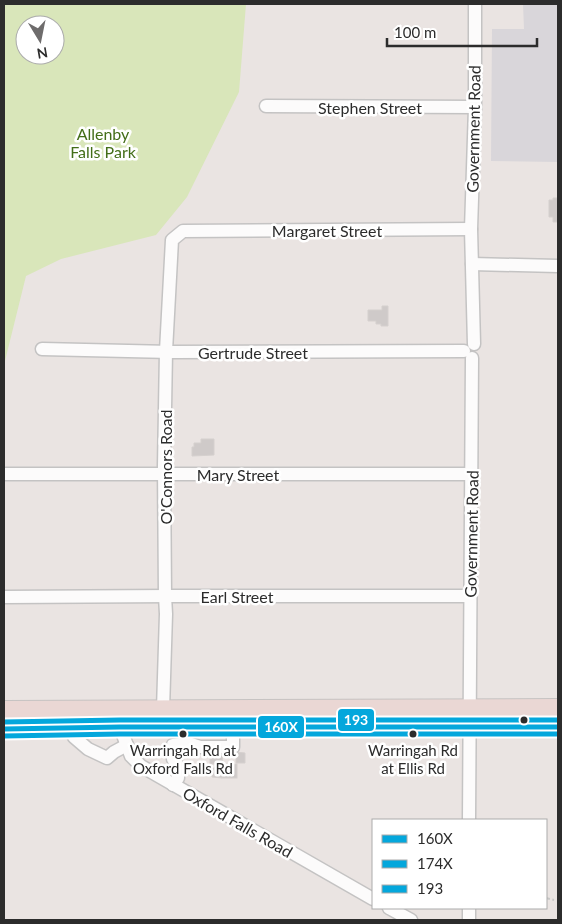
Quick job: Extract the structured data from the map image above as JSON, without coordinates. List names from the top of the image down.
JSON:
{
  "streets": {
    "street": [
      "Stephen Street",
      "Government Road",
      "Margaret Street",
      "Gertrude Street",
      "O'Connors Road",
      "Mary Street",
      "Earl Street",
      "Oxford Falls Road"
    ]
  },
  "crossings": [
    ["Stephen Street", "Government Road"],
    ["Government Road", "Margaret Street"],
    ["Government Road", "Gertrude Street"],
    ["Government Road", "Mary Street"],
    ["Government Road", "Earl Street"],
    ["Margaret Street", "O'Connors Road"],
    ["Gertrude Street", "O'Connors Road"],
    ["O'Connors Road", "Mary Street"],
    ["O'Connors Road", "Earl Street"]
  ],
  "parks": ["Allenby Falls Park"],
  "places": ["Warringah Rd at Oxford Falls Rd", "Warringah Rd at Ellis Rd"],
  "lines": ["transit line 193", "transit line 160X", "transit line 174X"],
  "legend": ["160X", "174X", "193"],
  "scale_bar": "100 m",
  "north": "bottom"
}
